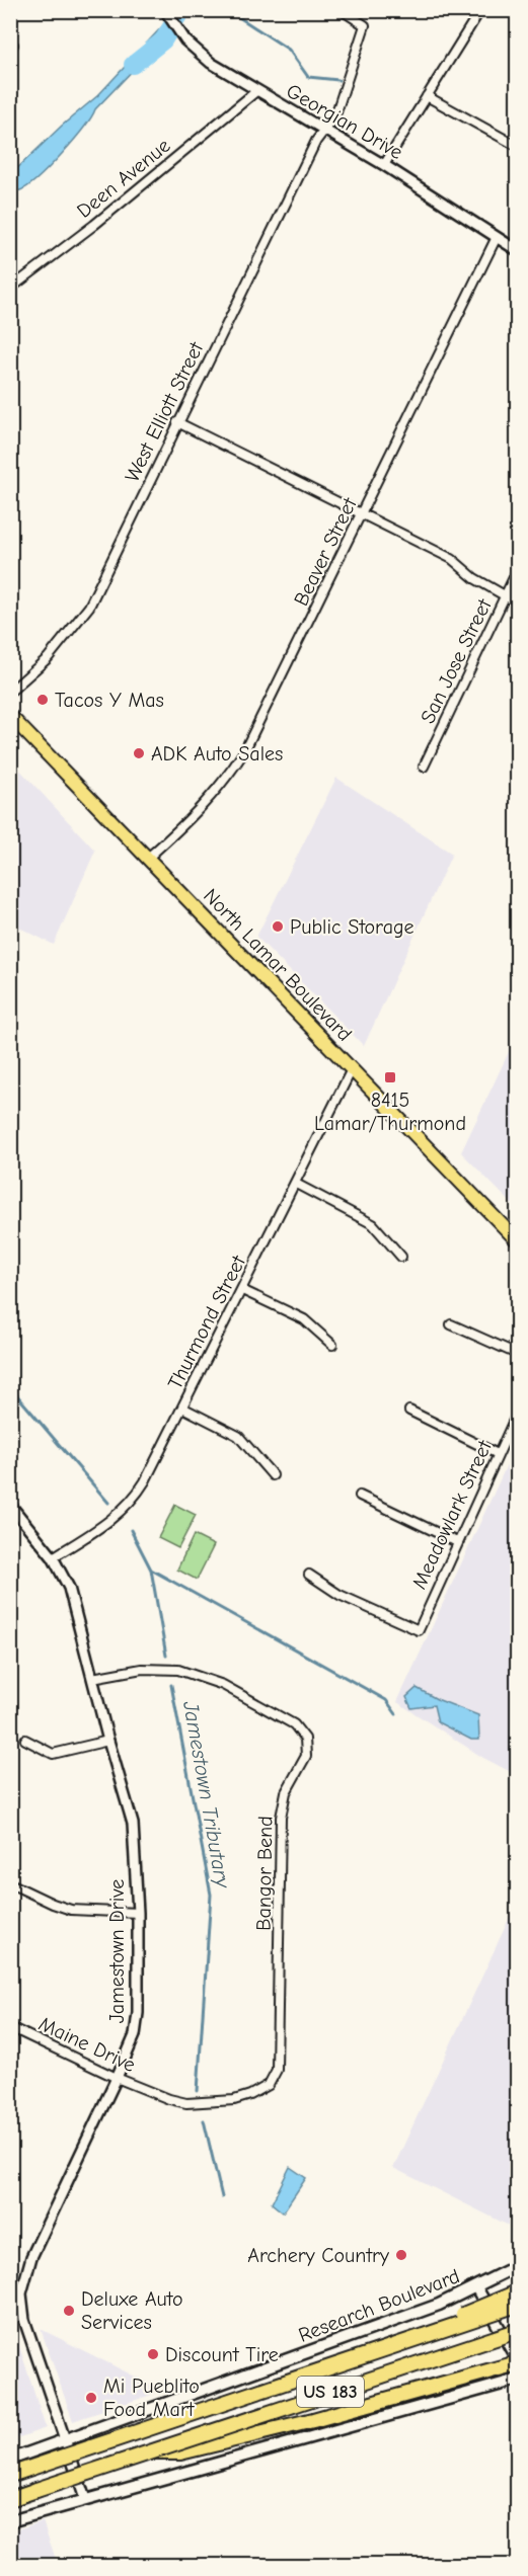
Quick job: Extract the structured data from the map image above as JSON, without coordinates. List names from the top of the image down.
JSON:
{
  "streets": {
    "highway": ["US 183"],
    "main road": ["North Lamar Boulevard", "Research Boulevard"],
    "street": [
      "Georgian Drive",
      "Deen Avenue",
      "West Elliott Street",
      "Beaver Street",
      "San Jose Street",
      "Thurmond Street",
      "Meadowlark Street",
      "Bangor Bend",
      "Jamestown Drive",
      "Maine Drive"
    ]
  },
  "crossings": [
    ["Georgian Drive", "Deen Avenue"],
    ["Georgian Drive", "West Elliott Street"],
    ["Georgian Drive", "Beaver Street"],
    ["Beaver Street", "North Lamar Boulevard"],
    ["North Lamar Boulevard", "Thurmond Street"],
    ["Thurmond Street", "Jamestown Drive"],
    ["Bangor Bend", "Jamestown Drive"],
    ["Bangor Bend", "Maine Drive"],
    ["Jamestown Drive", "Maine Drive"],
    ["Jamestown Drive", "Research Boulevard"]
  ],
  "water": ["Jamestown Tributary"],
  "places": {
    "other": [
      "Tacos Y Mas",
      "ADK Auto Sales",
      "Public Storage",
      "Archery Country",
      "Deluxe Auto Services",
      "Discount Tire",
      "Mi Pueblito Food Mart"
    ],
    "transit": ["8415 Lamar/Thurmond"]
  }
}
